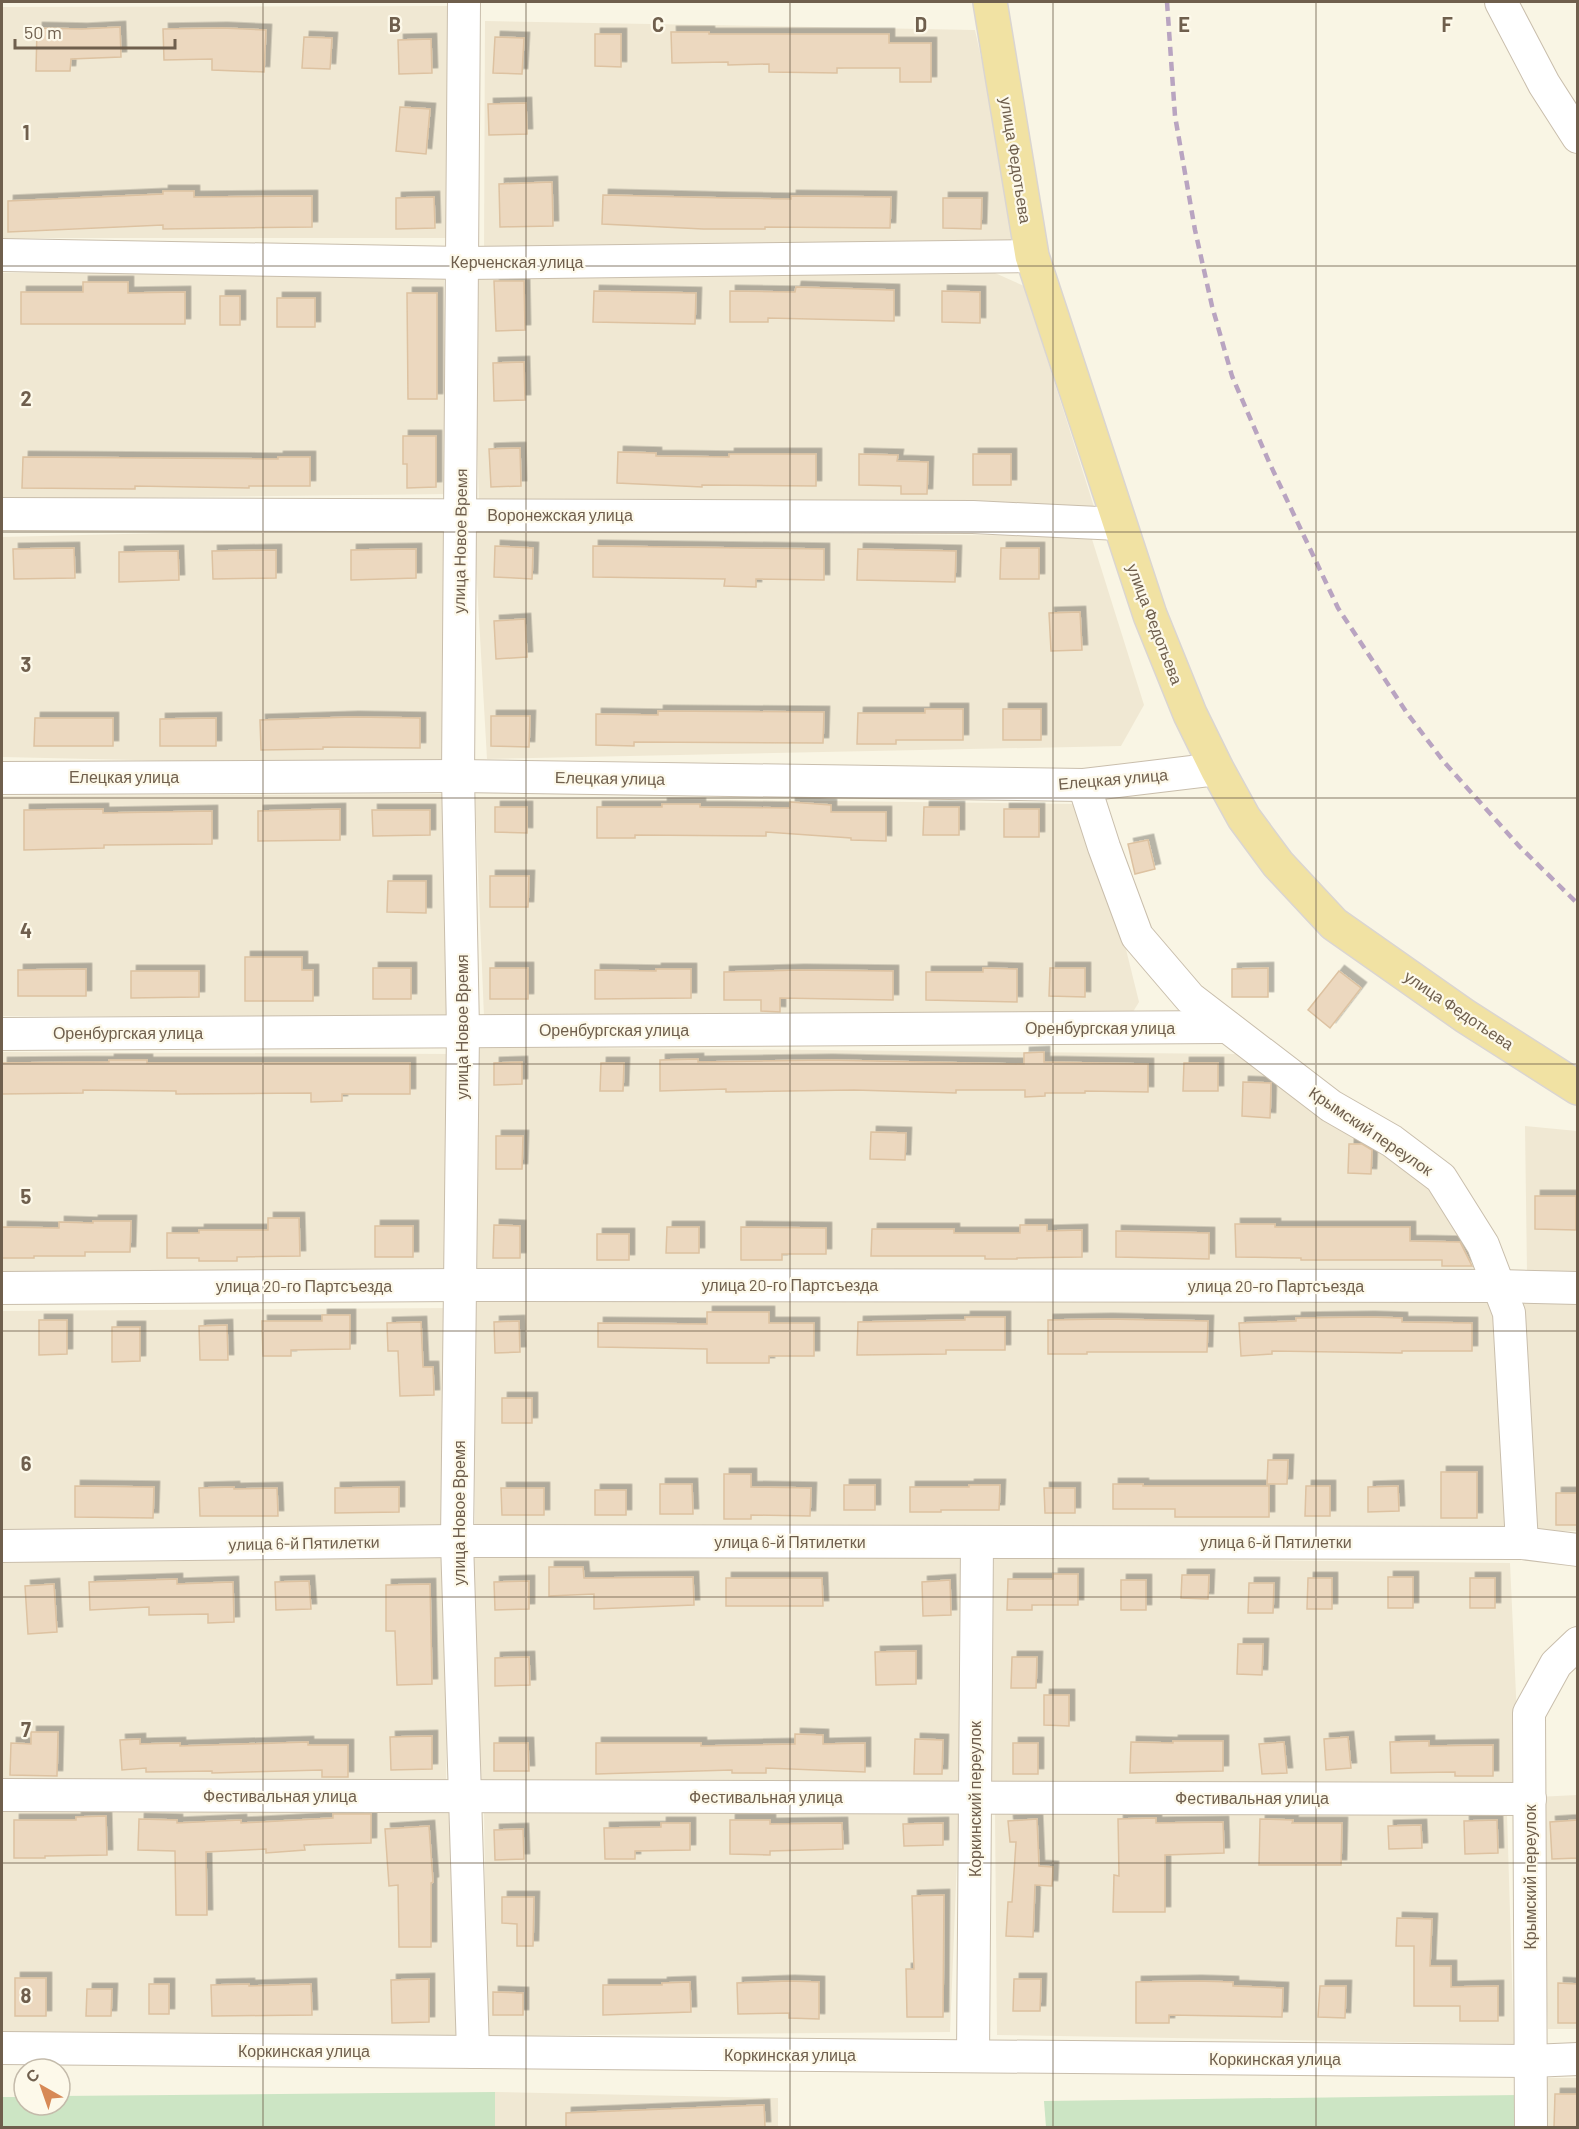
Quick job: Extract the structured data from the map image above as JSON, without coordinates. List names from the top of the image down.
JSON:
{
  "streets": {
    "main road": ["улица Федотьева"],
    "street": [
      "Керченская улица",
      "Воронежская улица",
      "улица Новое Время",
      "Елецкая улица",
      "Оренбургская улица",
      "Крымский переулок",
      "улица 20-го Партсъезда",
      "улица 6-й Пятилетки",
      "Фестивальная улица",
      "Коркинский переулок",
      "Коркинская улица"
    ]
  },
  "crossings": [
    ["улица Федотьева", "Керченская улица"],
    ["улица Федотьева", "Воронежская улица"],
    ["улица Федотьева", "Елецкая улица"],
    ["Керченская улица", "улица Новое Время"],
    ["Воронежская улица", "улица Новое Время"],
    ["улица Новое Время", "Елецкая улица"],
    ["улица Новое Время", "Оренбургская улица"],
    ["улица Новое Время", "улица 20-го Партсъезда"],
    ["улица Новое Время", "улица 6-й Пятилетки"],
    ["улица Новое Время", "Фестивальная улица"],
    ["улица Новое Время", "Коркинская улица"],
    ["Елецкая улица", "Крымский переулок"],
    ["Оренбургская улица", "Крымский переулок"],
    ["Крымский переулок", "улица 20-го Партсъезда"],
    ["Крымский переулок", "улица 6-й Пятилетки"],
    ["Крымский переулок", "Фестивальная улица"],
    ["Крымский переулок", "Коркинская улица"],
    ["улица 6-й Пятилетки", "Коркинский переулок"],
    ["Фестивальная улица", "Коркинский переулок"],
    ["Коркинский переулок", "Коркинская улица"]
  ],
  "scale_bar": "50 m",
  "north": "top left",
  "grid": {
    "columns": [
      "B",
      "C",
      "D",
      "E",
      "F"
    ],
    "rows": [
      "1",
      "2",
      "3",
      "4",
      "5",
      "6",
      "7",
      "8"
    ]
  }
}
